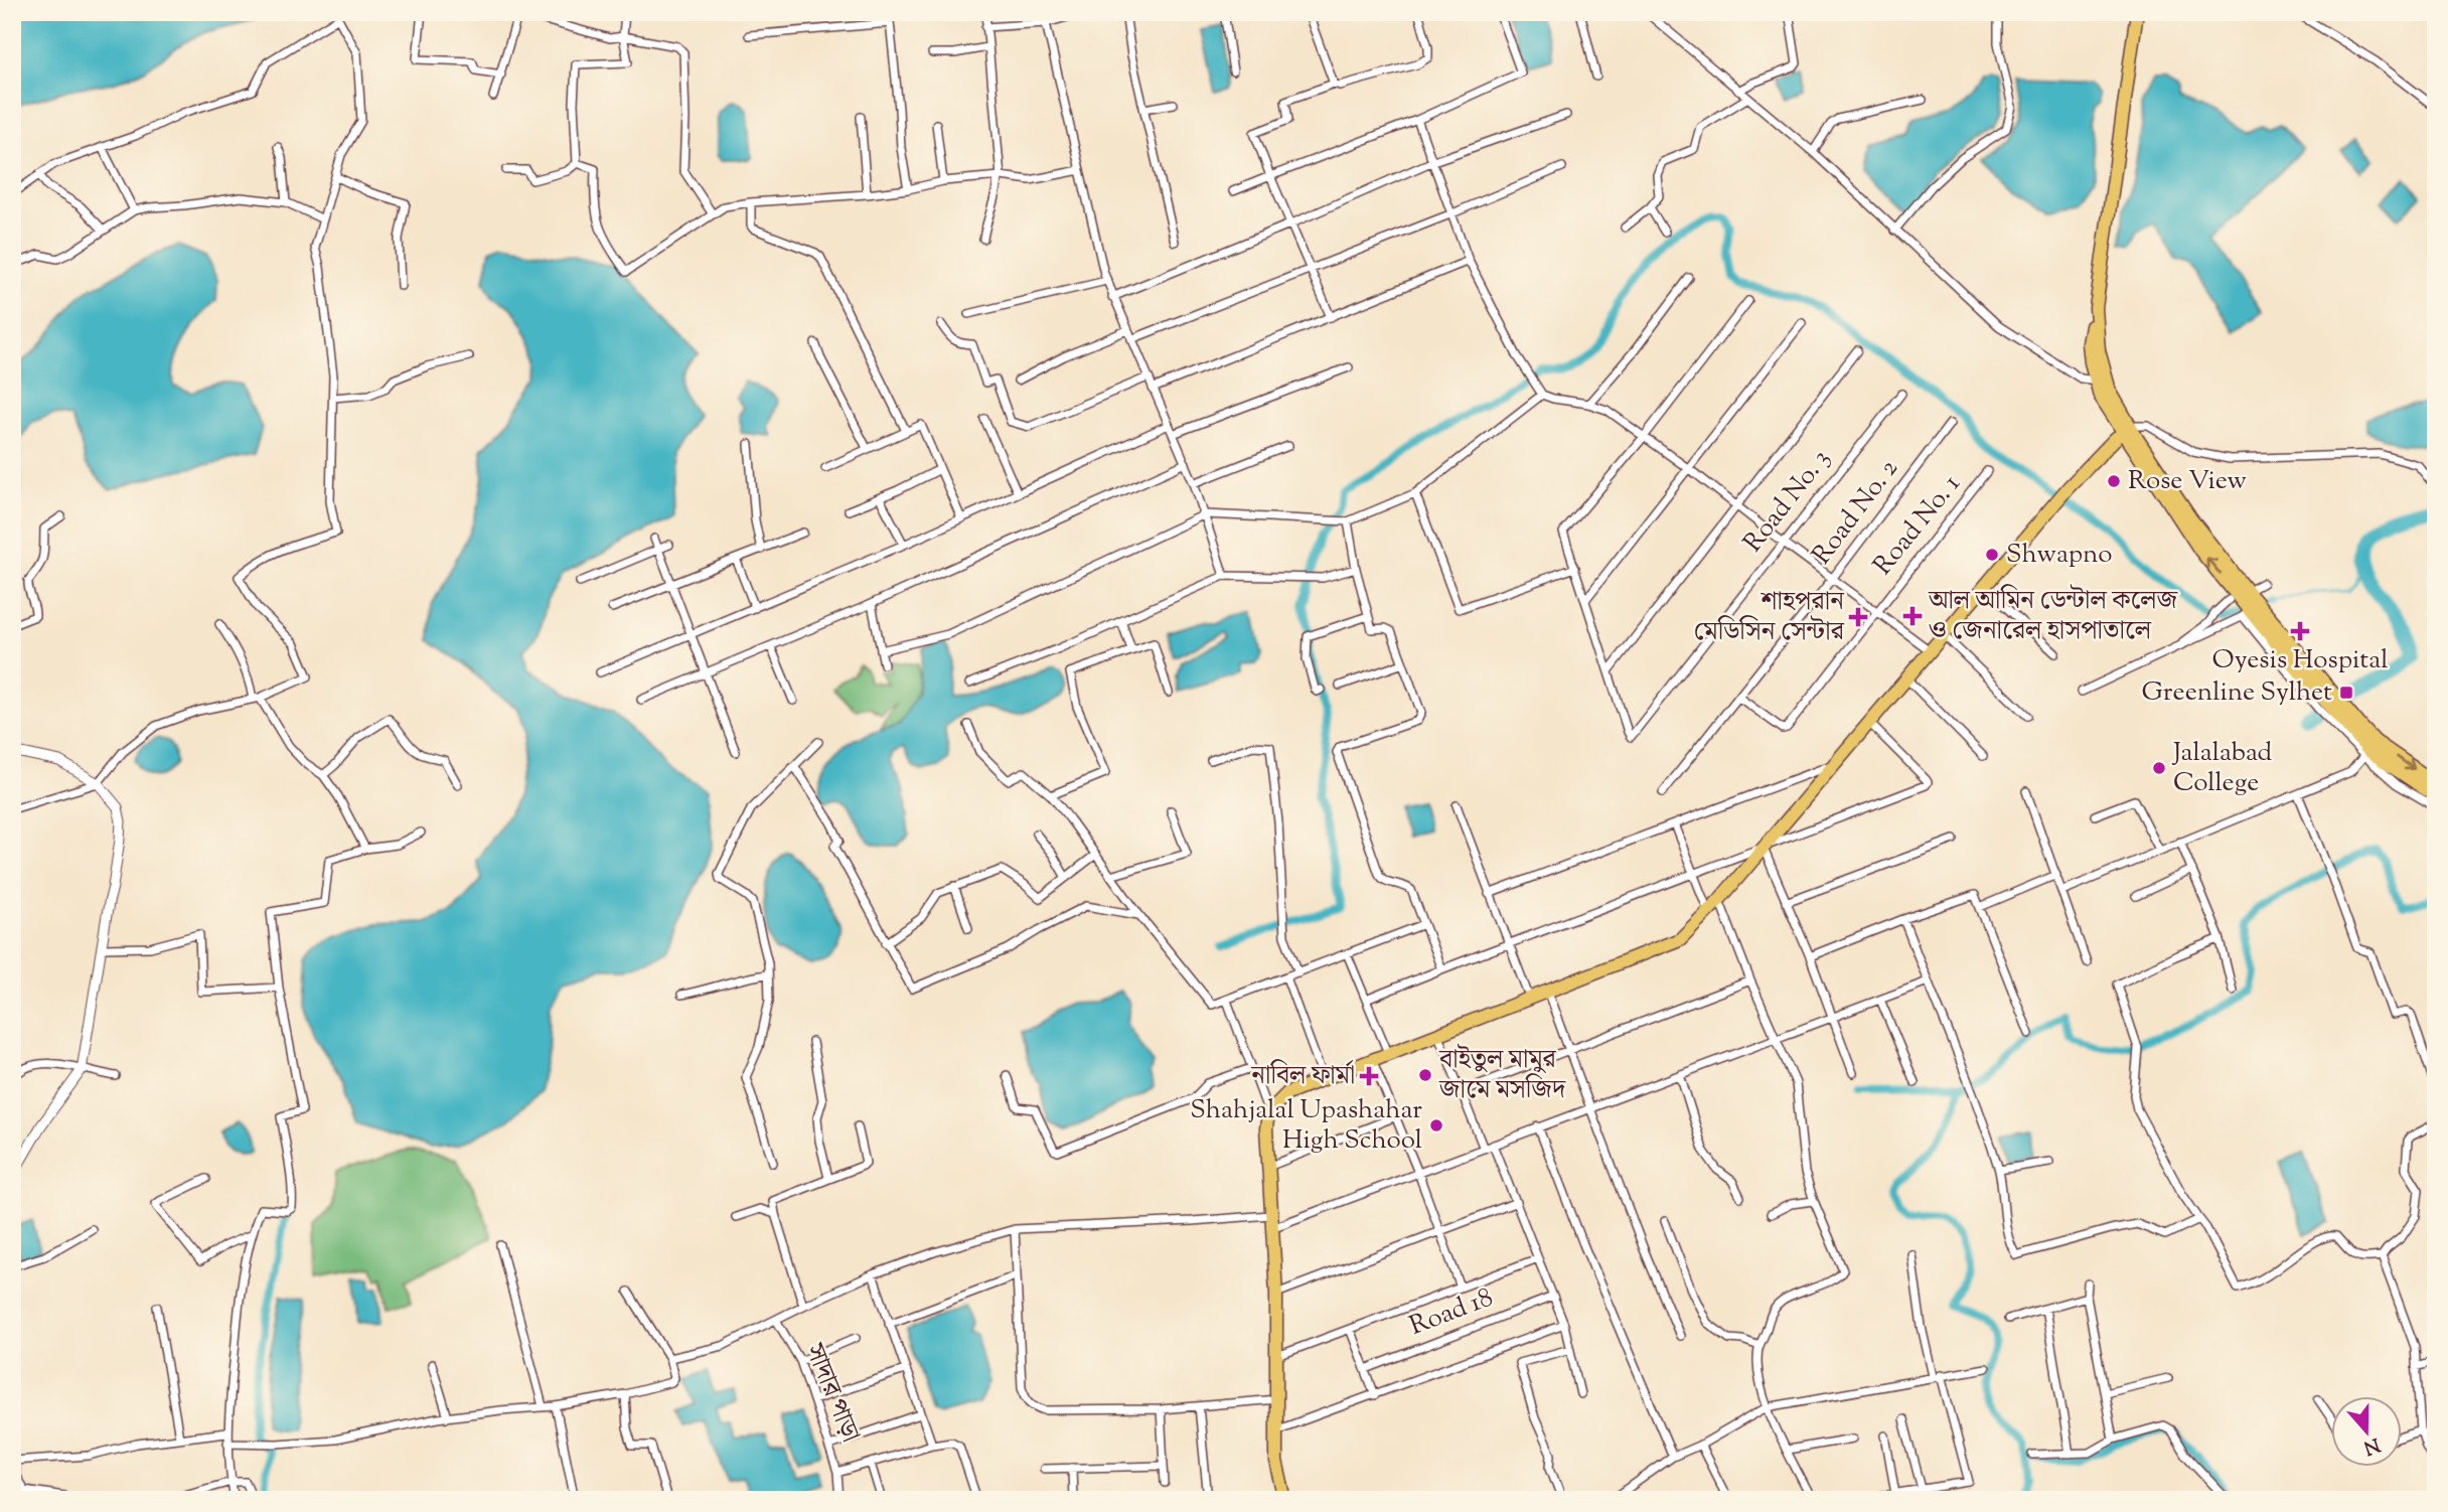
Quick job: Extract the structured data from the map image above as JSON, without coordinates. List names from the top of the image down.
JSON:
{
  "streets": {
    "street": [
      "Road No. 3",
      "Road No. 2",
      "Road No. 1",
      "Road 18",
      "সাদার পাড়া"
    ]
  },
  "crossings": [
    ["Road No. 2", "Road No. 1"]
  ],
  "places": {
    "other": [
      "Rose View",
      "Shwapno",
      "Jalalabad College",
      "বাইতুল মামুর জামে মসজিদ",
      "Shahjalal Upashahar High School"
    ],
    "health": [
      "আল আমিন ডেন্টাল কলেজ ও জেনারেল হাসপাতালে",
      "শাহপরান মেডিসিন সেন্টার",
      "Oyesis Hospital",
      "নাবিল ফার্মা"
    ],
    "transit": ["Greenline Sylhet"]
  },
  "north": "bottom"
}
